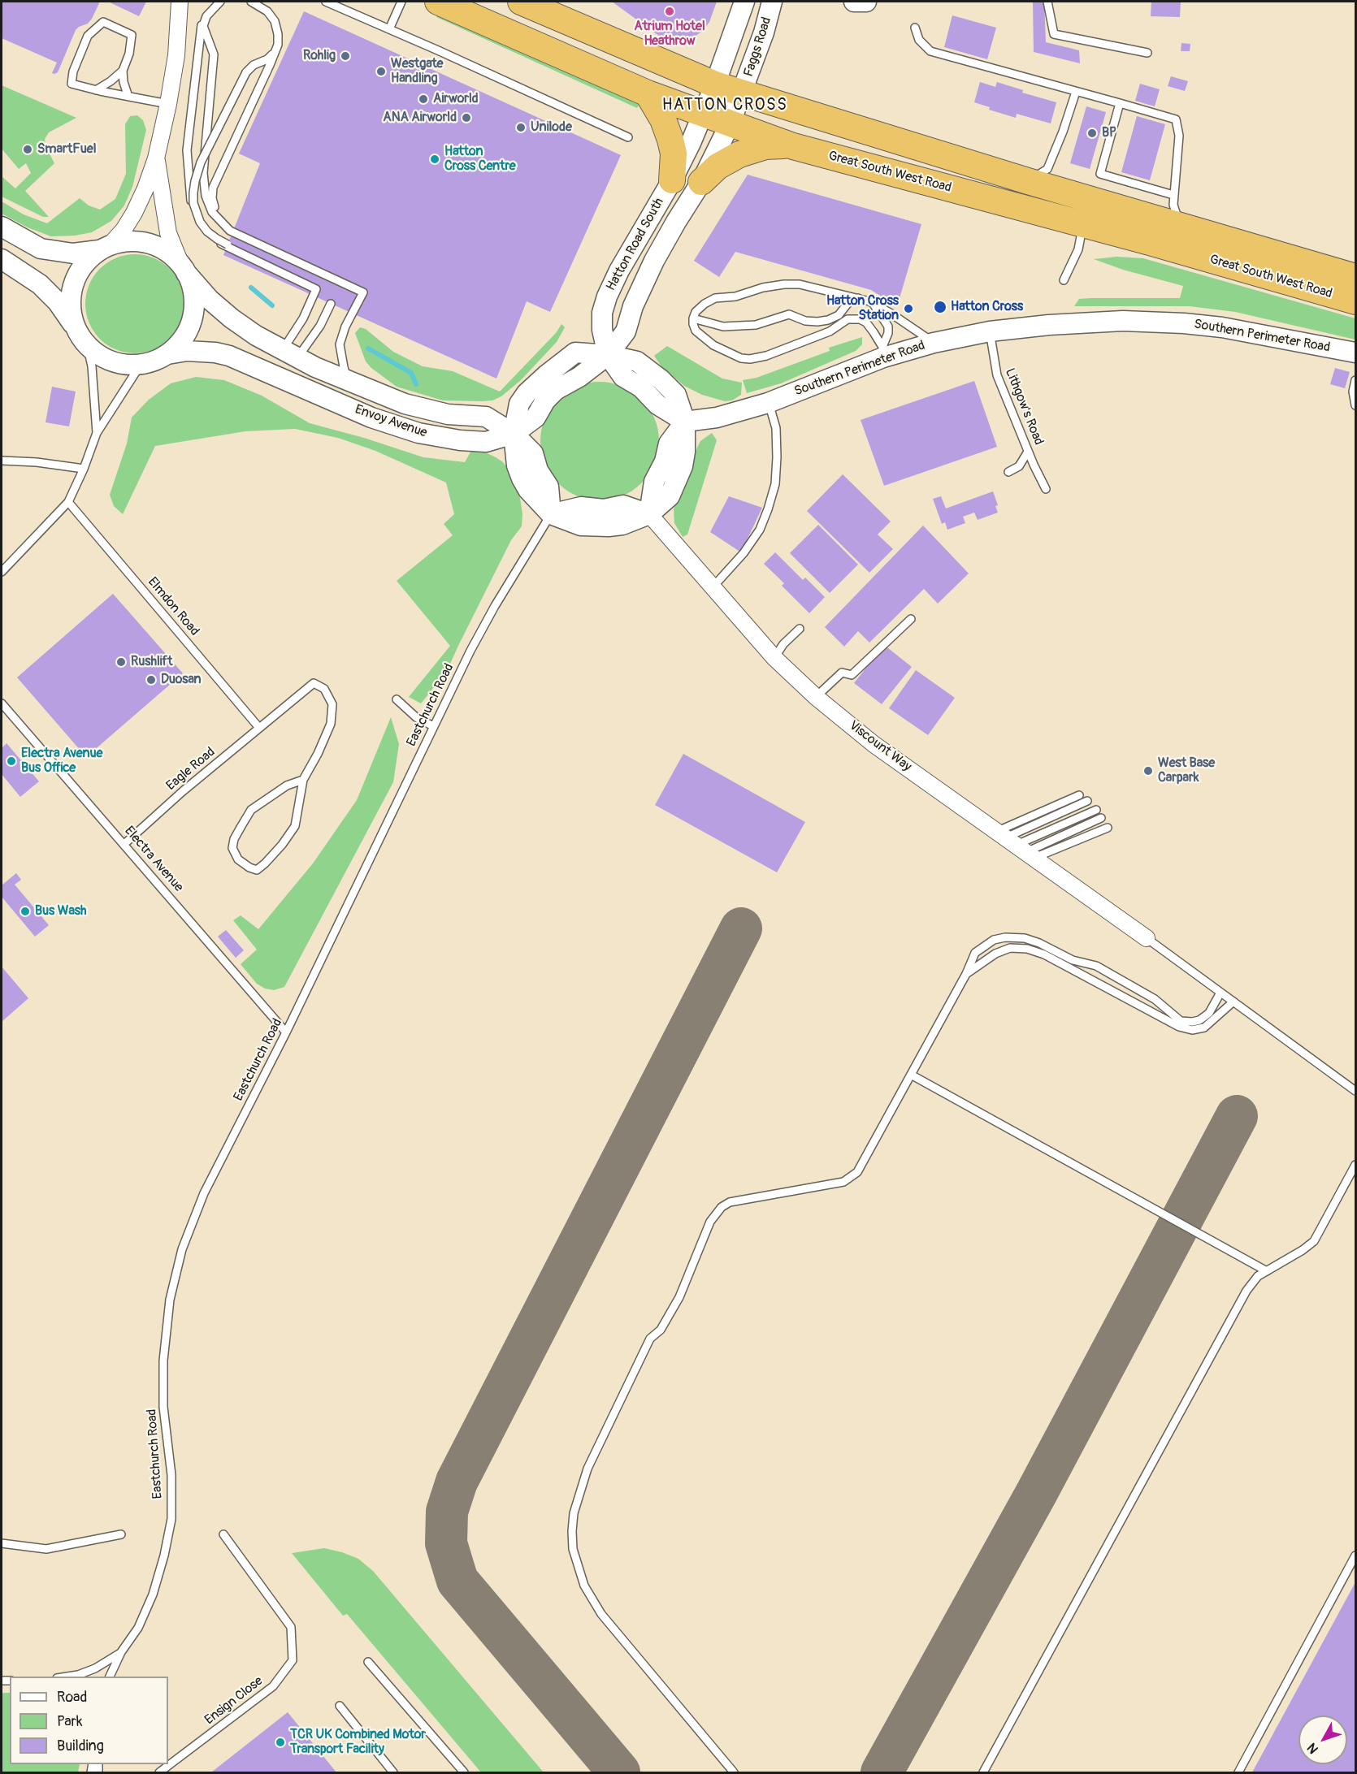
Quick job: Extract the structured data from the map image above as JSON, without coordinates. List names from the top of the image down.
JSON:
{
  "streets": {
    "highway": ["Great South West Road"],
    "street": [
      "Faggs Road",
      "Hatton Road South",
      "Southern Perimeter Road",
      "Envoy Avenue",
      "Viscount Way"
    ],
    "lane": [
      "Lithgow's Road",
      "Elmdon Road",
      "Eastchurch Road",
      "Eagle Road",
      "Electra Avenue",
      "Ensign Close"
    ]
  },
  "crossings": [
    ["Faggs Road", "Great South West Road"],
    ["Faggs Road", "Hatton Road South"],
    ["Great South West Road", "Hatton Road South"],
    ["Southern Perimeter Road", "Lithgow's Road"],
    ["Elmdon Road", "Eagle Road"],
    ["Eastchurch Road", "Electra Avenue"],
    ["Eagle Road", "Electra Avenue"]
  ],
  "districts": ["HATTON CROSS"],
  "places": [
    "Atrium Hotel Heathrow",
    "Rohlig",
    "Westgate Handling",
    "Airworld",
    "ANA Airworld",
    "Unilode",
    "BP",
    "SmartFuel",
    "Hatton Cross Centre",
    "Hatton Cross",
    "Hatton Cross Station",
    "Rushlift",
    "Duosan",
    "Electra Avenue Bus Office",
    "West Base Carpark",
    "Bus Wash",
    "TCR UK Combined Motor Transport Facility"
  ],
  "legend": ["Road", "Park", "Building"],
  "north": "bottom left"
}
